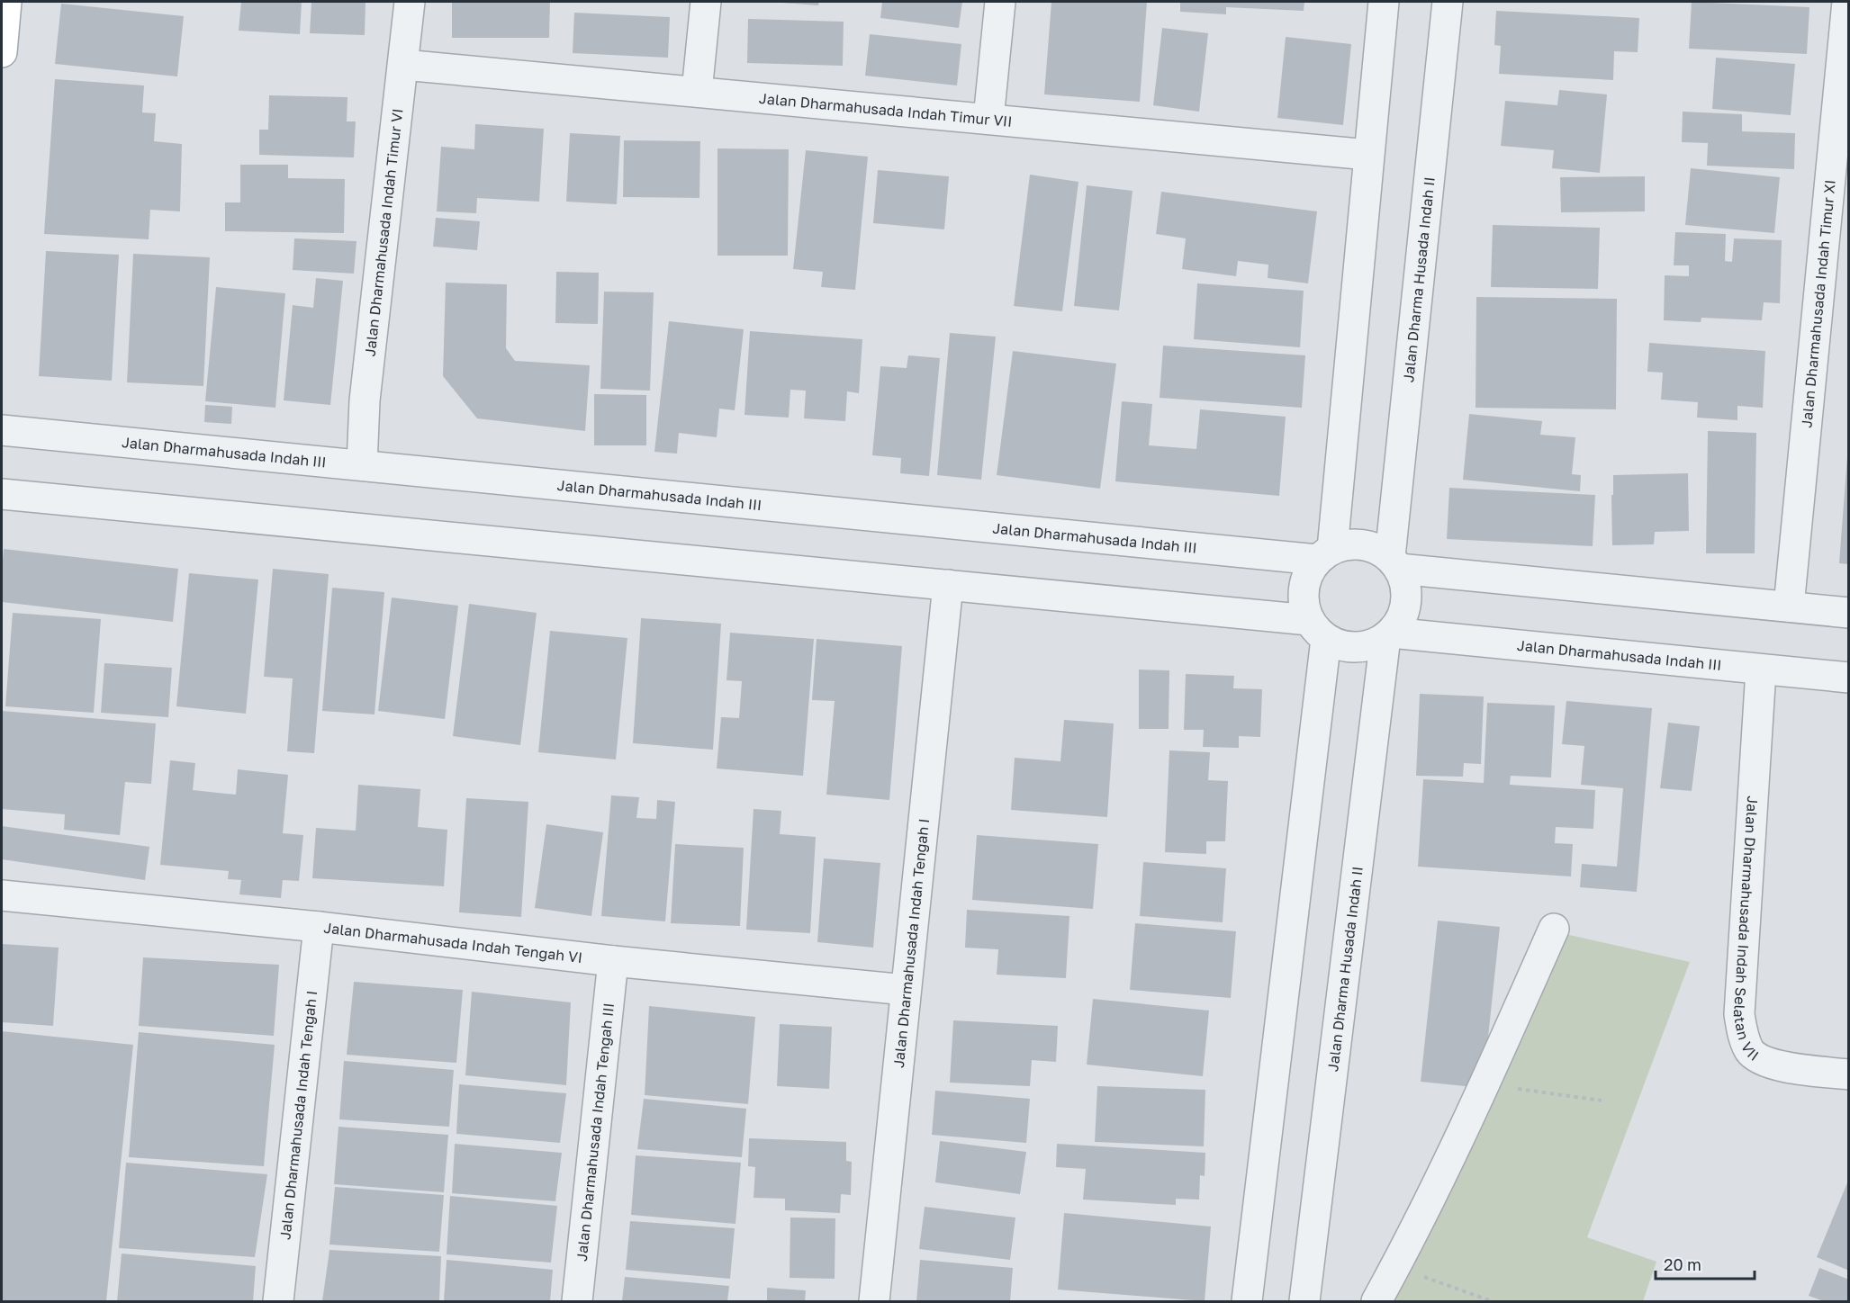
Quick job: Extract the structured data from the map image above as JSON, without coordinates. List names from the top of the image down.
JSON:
{
  "streets": {
    "street": [
      "Jalan Dharmahusada Indah Timur VII",
      "Jalan Dharmahusada Indah Timur VI",
      "Jalan Dharma Husada Indah II",
      "Jalan Dharmahusada Indah Timur XI",
      "Jalan Dharmahusada Indah III",
      "Jalan Dharmahusada Indah Selatan VII",
      "Jalan Dharmahusada Indah Tengah VI",
      "Jalan Dharmahusada Indah Tengah I",
      "Jalan Dharmahusada Indah Tengah III"
    ]
  },
  "crossings": [
    ["Jalan Dharmahusada Indah Timur VII", "Jalan Dharmahusada Indah Timur VI"],
    ["Jalan Dharmahusada Indah Timur VI", "Jalan Dharmahusada Indah III"],
    ["Jalan Dharma Husada Indah II", "Jalan Dharmahusada Indah III"],
    ["Jalan Dharmahusada Indah III", "Jalan Dharmahusada Indah Selatan VII"],
    ["Jalan Dharmahusada Indah Tengah VI", "Jalan Dharmahusada Indah Tengah I"],
    ["Jalan Dharmahusada Indah Tengah VI", "Jalan Dharmahusada Indah Tengah III"]
  ],
  "scale_bar": "20 m"
}
